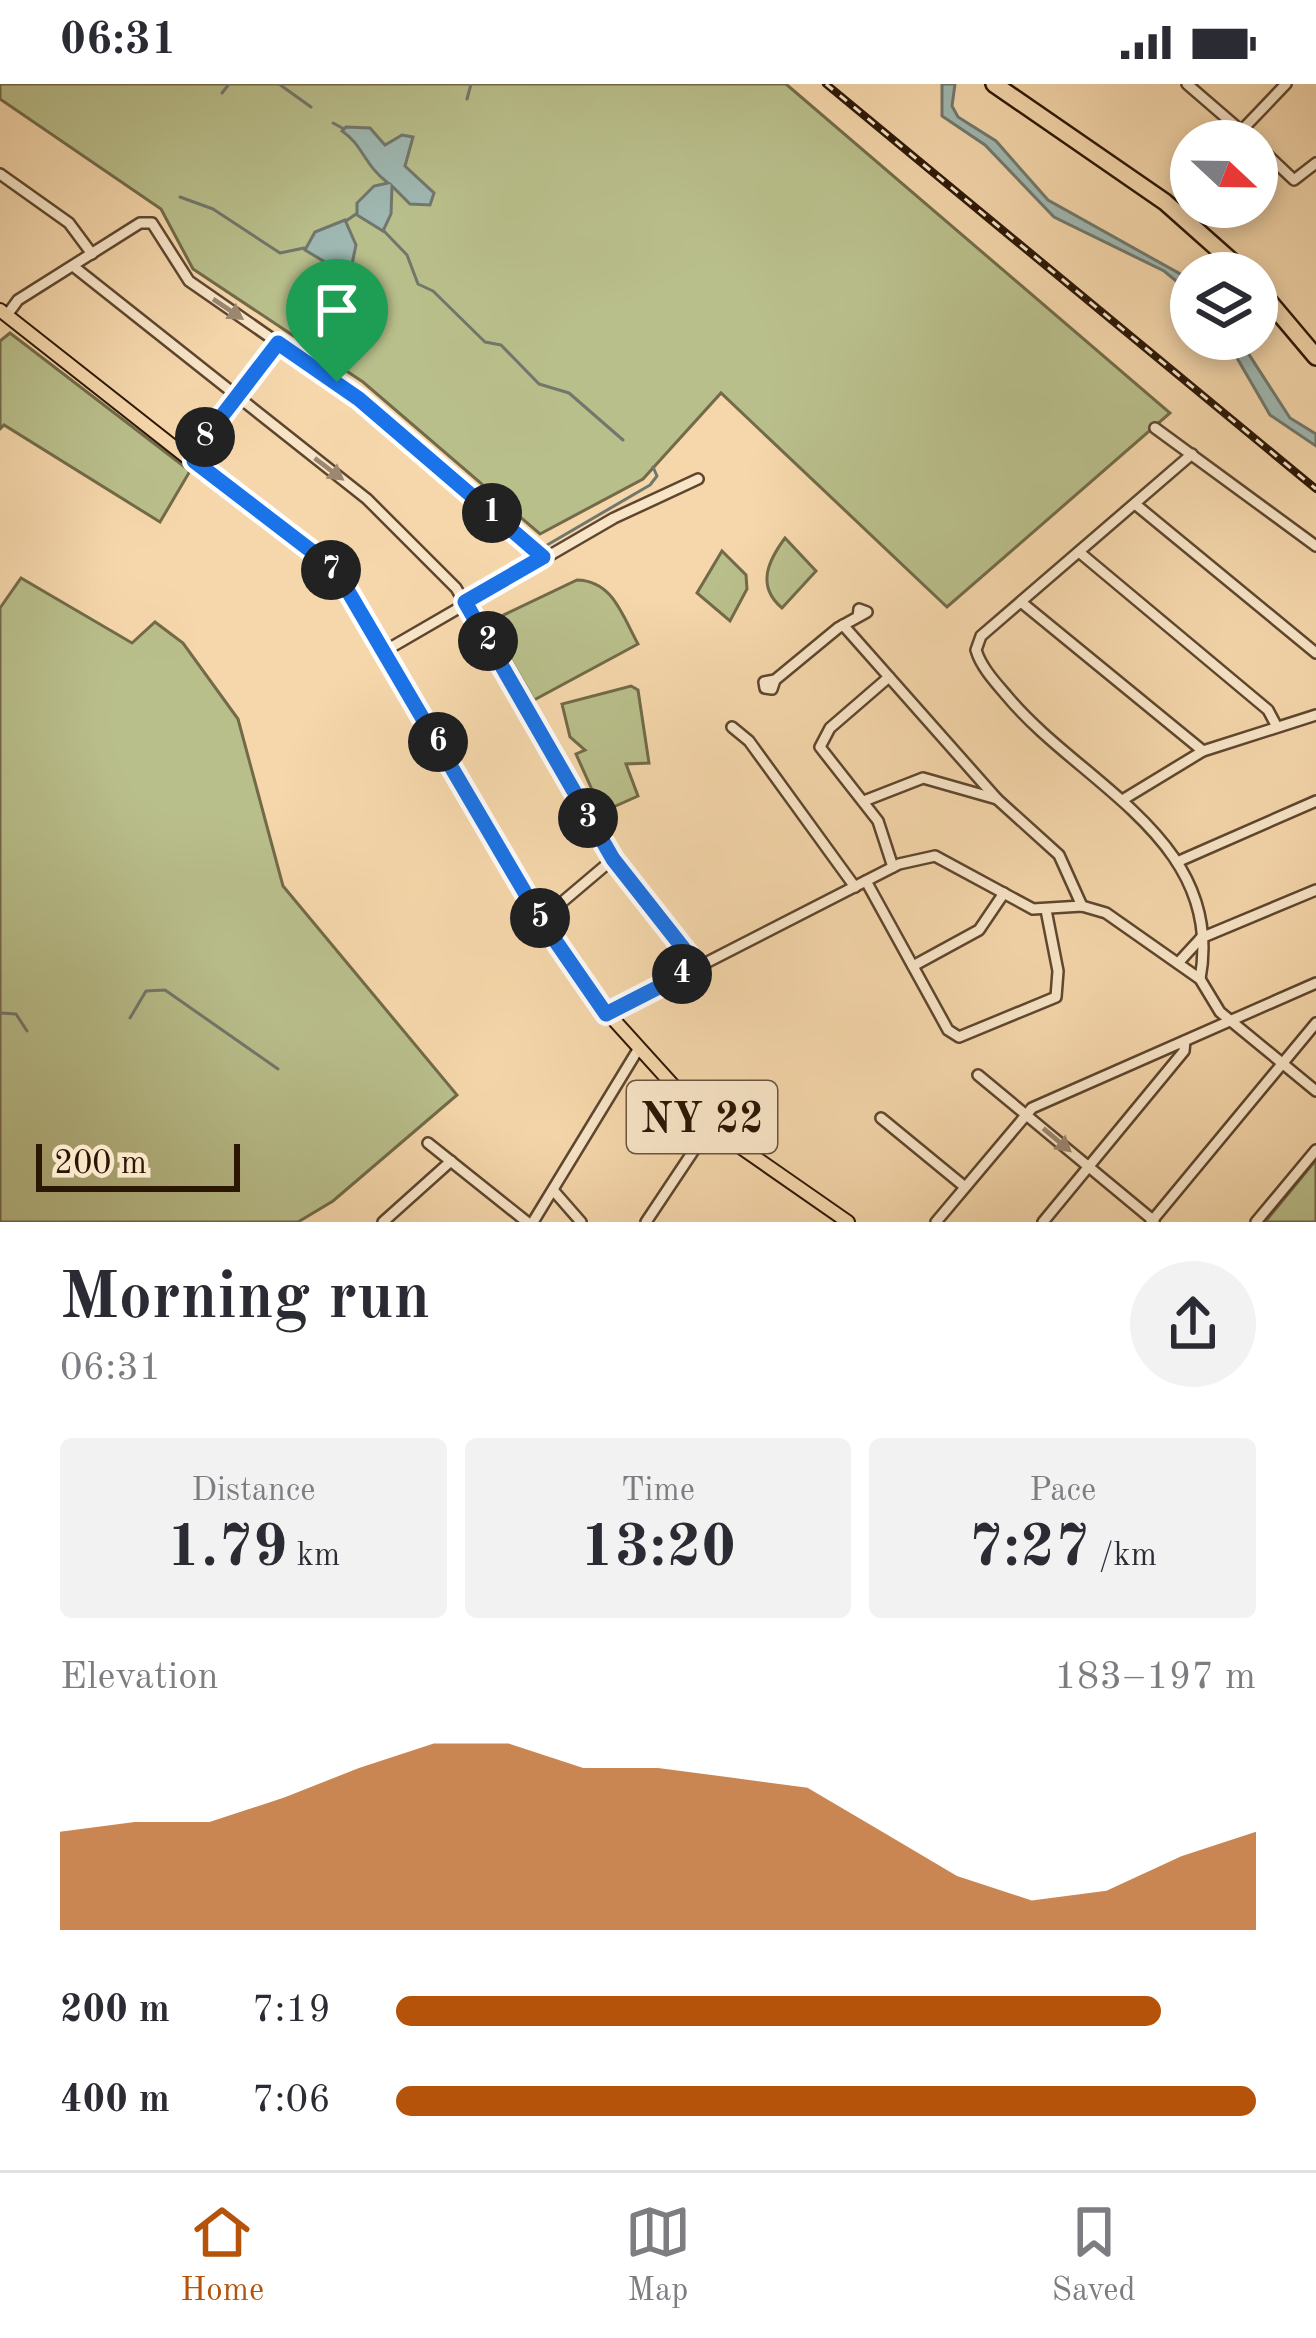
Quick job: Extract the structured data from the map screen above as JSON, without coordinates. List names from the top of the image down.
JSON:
{
  "streets": {
    "main road": ["NY 22"]
  },
  "scale_bar": "200 m",
  "north": "right",
  "page": {
    "status": "06:31",
    "pins": [
      "8",
      "1",
      "7",
      "2",
      "6",
      "3",
      "5",
      "4"
    ],
    "scale": "200 m",
    "heading": ["Morning run", "06:31"],
    "stats": [
      ["Distance", "1.79 km"],
      ["Time", "13:20"],
      ["Pace", "7:27 /km"]
    ],
    "chart": ["Elevation", "183–197 m"],
    "list": [
      {
        "name": "200 m",
        "note": "7:19"
      },
      {
        "name": "400 m",
        "note": "7:06"
      }
    ],
    "tabs": ["Home", "Map", "Saved"]
  }
}
